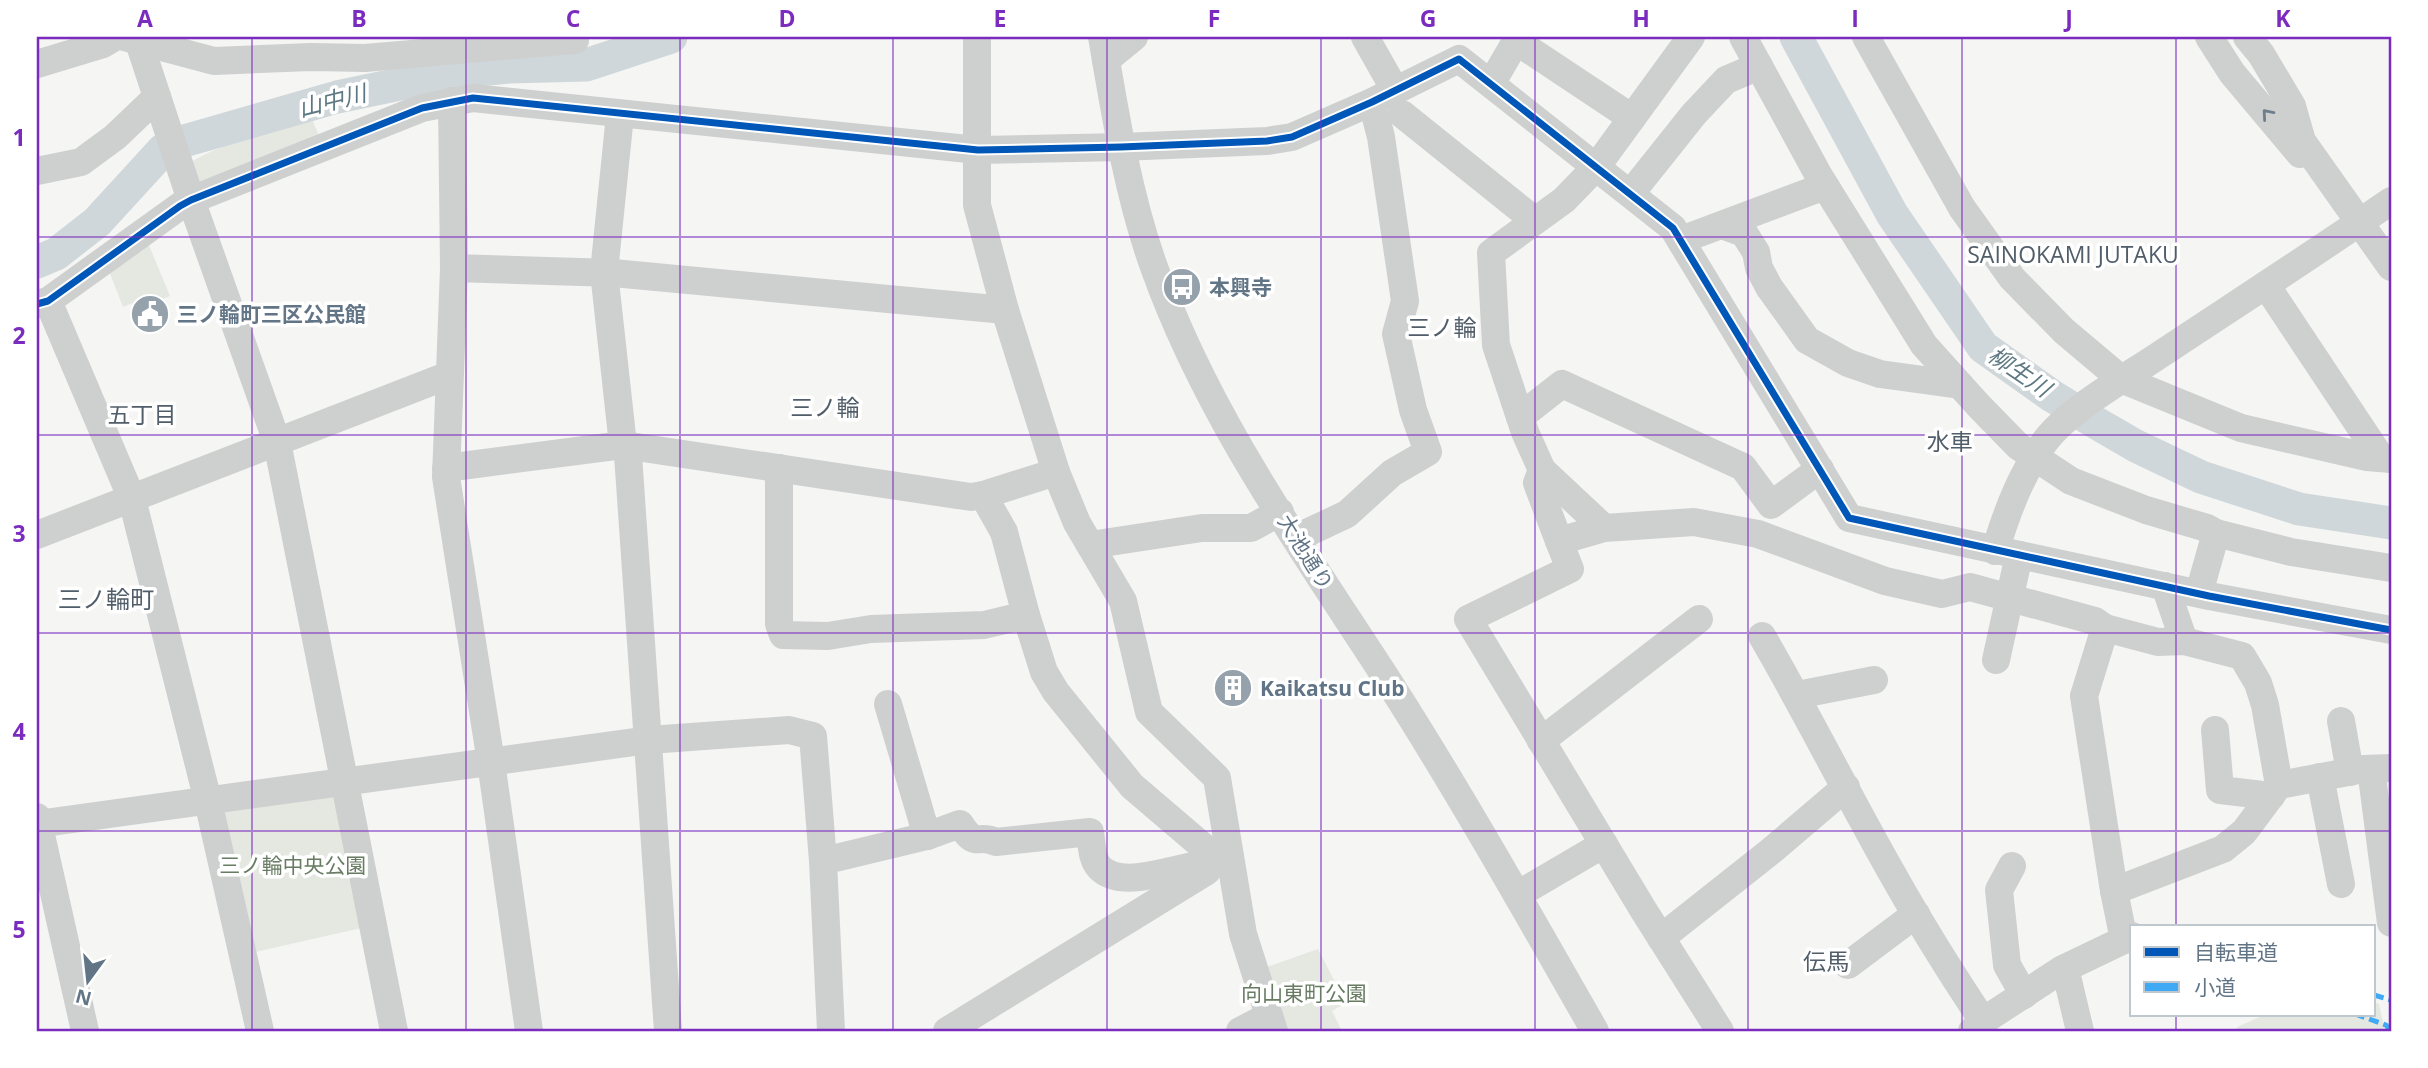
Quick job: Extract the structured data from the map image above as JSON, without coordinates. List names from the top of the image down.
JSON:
{
  "streets": {
    "street": ["大池通り"]
  },
  "districts": [
    "SAINOKAMI JUTAKU",
    "三ノ輪",
    "三ノ輪",
    "五丁目",
    "水車",
    "三ノ輪町",
    "伝馬"
  ],
  "water": ["山中川", "柳生川"],
  "parks": ["三ノ輪中央公園", "向山東町公園"],
  "places": {
    "bus stop": ["本興寺"],
    "public building": ["三ノ輪町三区公民館"],
    "building": ["Kaikatsu Club"]
  },
  "legend": ["自転車道", "小道"],
  "north": "bottom",
  "grid": {
    "columns": [
      "A",
      "B",
      "C",
      "D",
      "E",
      "F",
      "G",
      "H",
      "I",
      "J",
      "K"
    ],
    "rows": [
      "1",
      "2",
      "3",
      "4",
      "5"
    ]
  }
}
